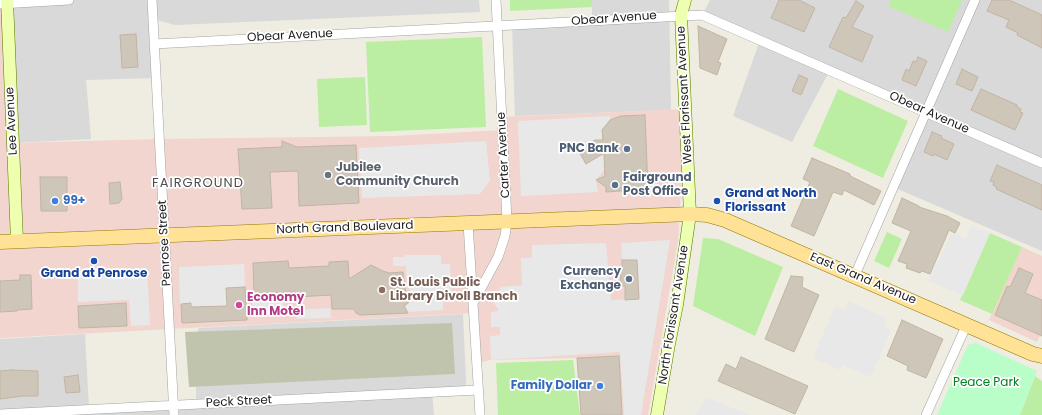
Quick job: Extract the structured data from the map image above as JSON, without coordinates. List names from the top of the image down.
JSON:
{
  "streets": {
    "main road": [
      "West Florissant Avenue",
      "Lee Avenue",
      "North Grand Boulevard",
      "East Grand Avenue",
      "North Florissant Avenue"
    ],
    "street": [
      "Obear Avenue",
      "Carter Avenue",
      "Penrose Street",
      "Peck Street"
    ]
  },
  "crossings": [
    ["Obear Avenue", "West Florissant Avenue"],
    ["Obear Avenue", "Carter Avenue"],
    ["Obear Avenue", "Penrose Street"],
    ["West Florissant Avenue", "North Grand Boulevard"],
    ["West Florissant Avenue", "East Grand Avenue"],
    ["West Florissant Avenue", "North Florissant Avenue"],
    ["Lee Avenue", "North Grand Boulevard"],
    ["Carter Avenue", "North Grand Boulevard"],
    ["North Grand Boulevard", "Penrose Street"],
    ["North Grand Boulevard", "East Grand Avenue"],
    ["North Grand Boulevard", "North Florissant Avenue"],
    ["Penrose Street", "Peck Street"],
    ["East Grand Avenue", "North Florissant Avenue"]
  ],
  "districts": ["FAIRGROUND"],
  "parks": ["Peace Park"],
  "places": [
    "PNC Bank",
    "Jubilee Community Church",
    "Fairground Post Office",
    "99+",
    "Grand at North Florissant",
    "Grand at Penrose",
    "Currency Exchange",
    "St. Louis Public Library Divoll Branch",
    "Economy Inn Motel",
    "Family Dollar"
  ]
}
